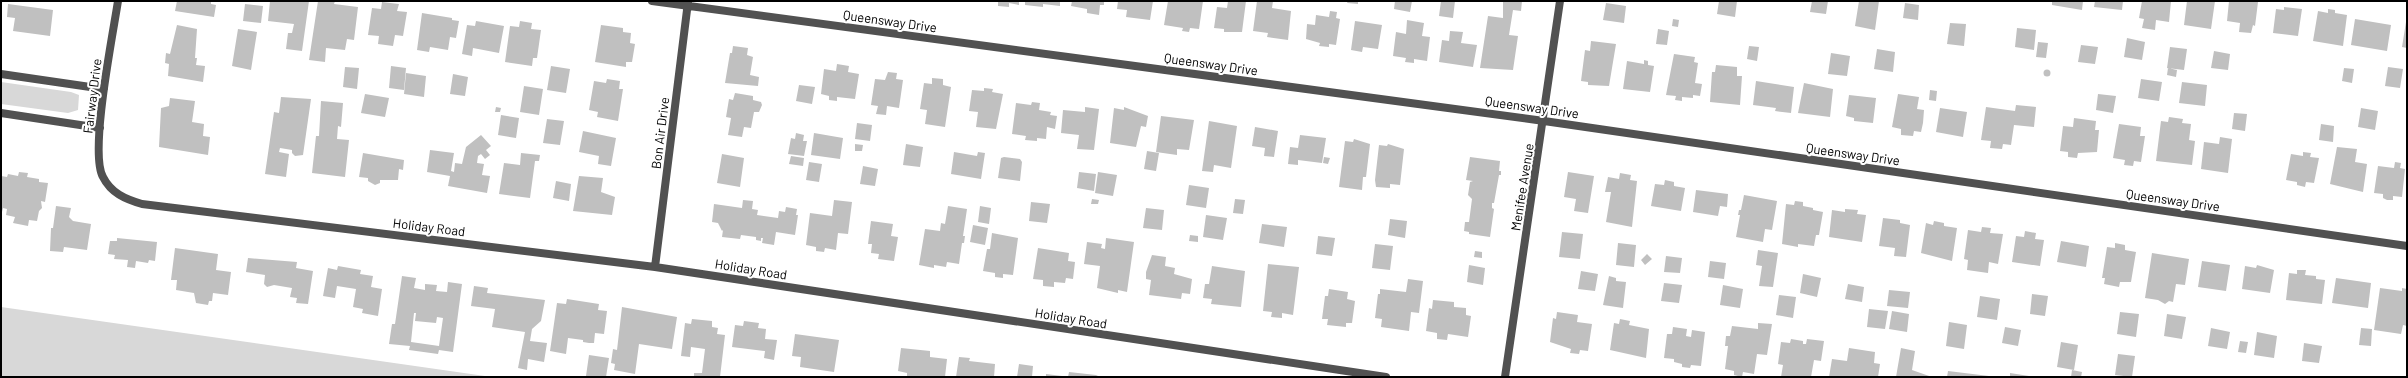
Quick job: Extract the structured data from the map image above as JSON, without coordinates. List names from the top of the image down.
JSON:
{
  "streets": {
    "street": [
      "Queensway Drive",
      "Fairway Drive",
      "Bon Air Drive",
      "Menifee Avenue",
      "Holiday Road"
    ]
  },
  "crossings": [
    ["Queensway Drive", "Bon Air Drive"],
    ["Queensway Drive", "Menifee Avenue"],
    ["Fairway Drive", "Holiday Road"],
    ["Bon Air Drive", "Holiday Road"]
  ]
}
